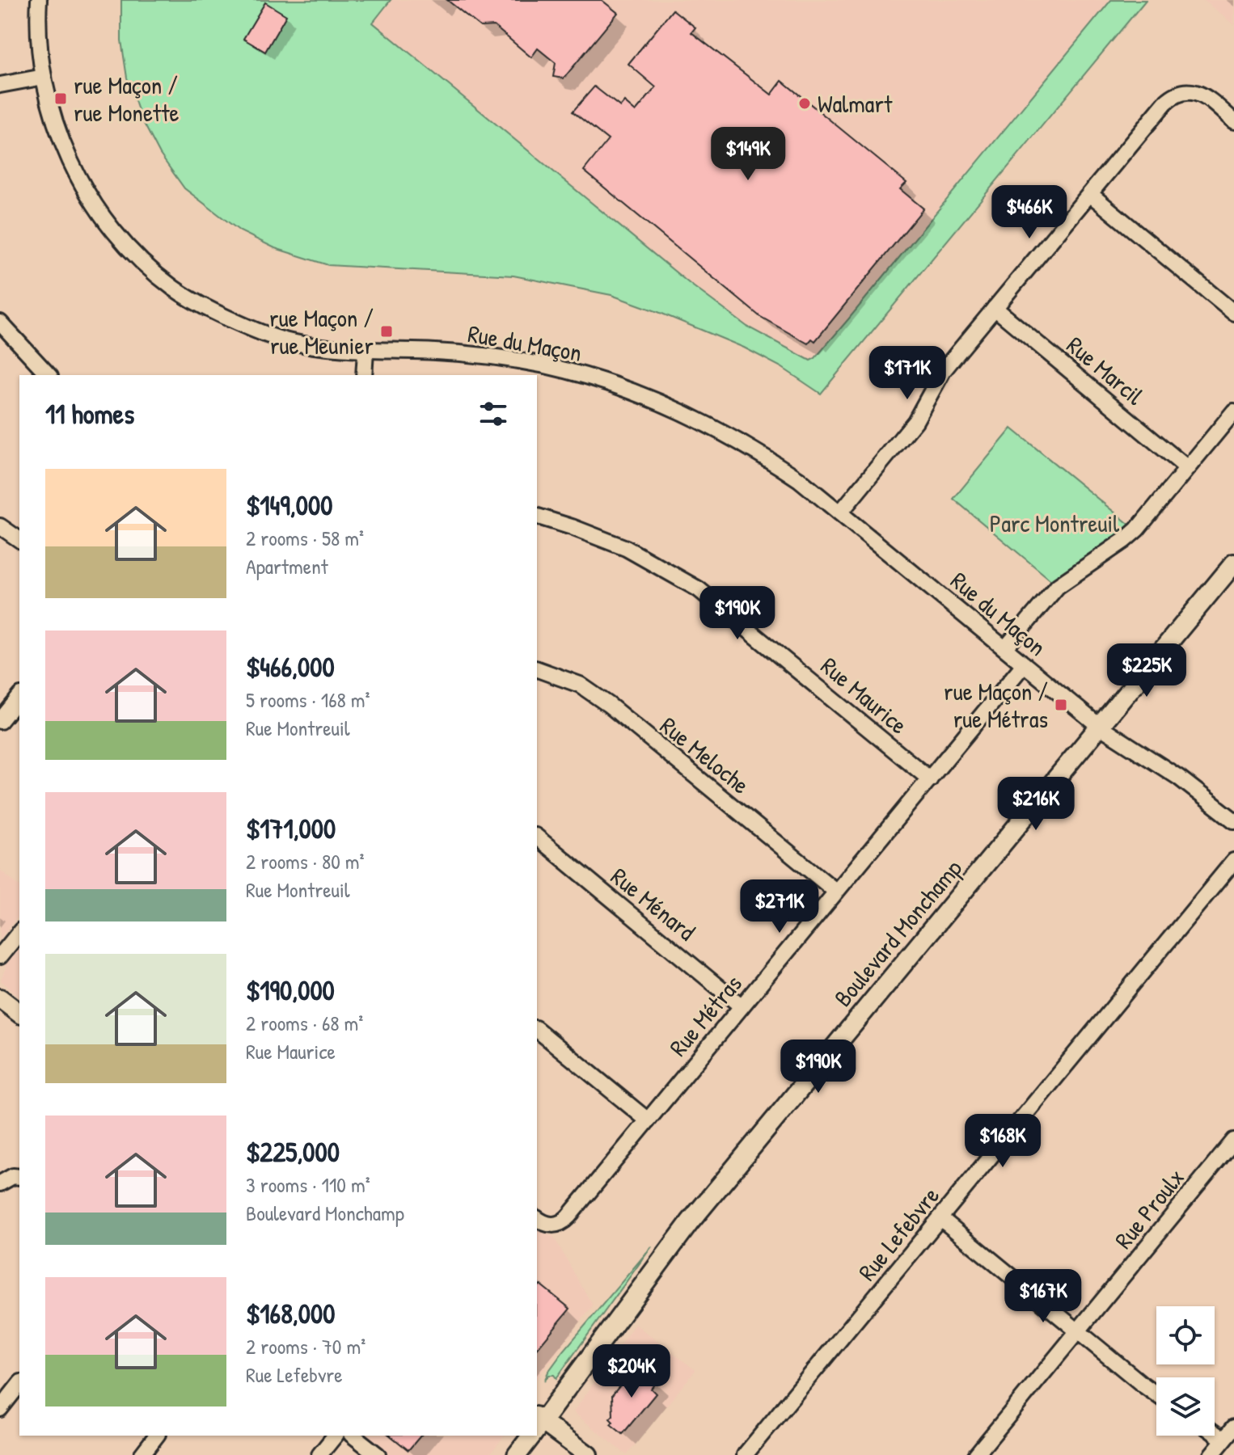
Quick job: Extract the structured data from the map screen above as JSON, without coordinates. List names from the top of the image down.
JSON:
{
  "streets": {
    "street": [
      "Rue du Maçon",
      "Rue Marcil",
      "Rue Maurice",
      "Rue Meloche",
      "Rue Ménard",
      "Boulevard Monchamp",
      "Rue Métras",
      "Rue Proulx",
      "Rue Lefebvre"
    ]
  },
  "crossings": [
    ["Rue du Maçon", "Boulevard Monchamp"],
    ["Rue du Maçon", "Rue Métras"],
    ["Rue Maurice", "Rue Métras"],
    ["Rue Meloche", "Rue Métras"],
    ["Rue Ménard", "Rue Métras"]
  ],
  "parks": ["Parc Montreuil"],
  "places": {
    "transit": ["rue Maçon / rue Monette", "rue Maçon / rue Meunier", "rue Maçon / rue Métras"],
    "other": ["Walmart"]
  },
  "page": {
    "price": [
      "$149K",
      "$466K",
      "$171K",
      "$190K",
      "$225K",
      "$216K",
      "$271K",
      "$190K",
      "$168K",
      "$167K",
      "$204K"
    ],
    "heading": "11 homes",
    "list": [
      {
        "name": "$149,000",
        "note": "2 rooms · 58 m² · Apartment"
      },
      {
        "name": "$466,000",
        "note": "5 rooms · 168 m² · Rue Montreuil"
      },
      {
        "name": "$171,000",
        "note": "2 rooms · 80 m² · Rue Montreuil"
      },
      {
        "name": "$190,000",
        "note": "2 rooms · 68 m² · Rue Maurice"
      },
      {
        "name": "$225,000",
        "note": "3 rooms · 110 m² · Boulevard Monchamp"
      },
      {
        "name": "$168,000",
        "note": "2 rooms · 70 m² · Rue Lefebvre"
      }
    ]
  }
}
